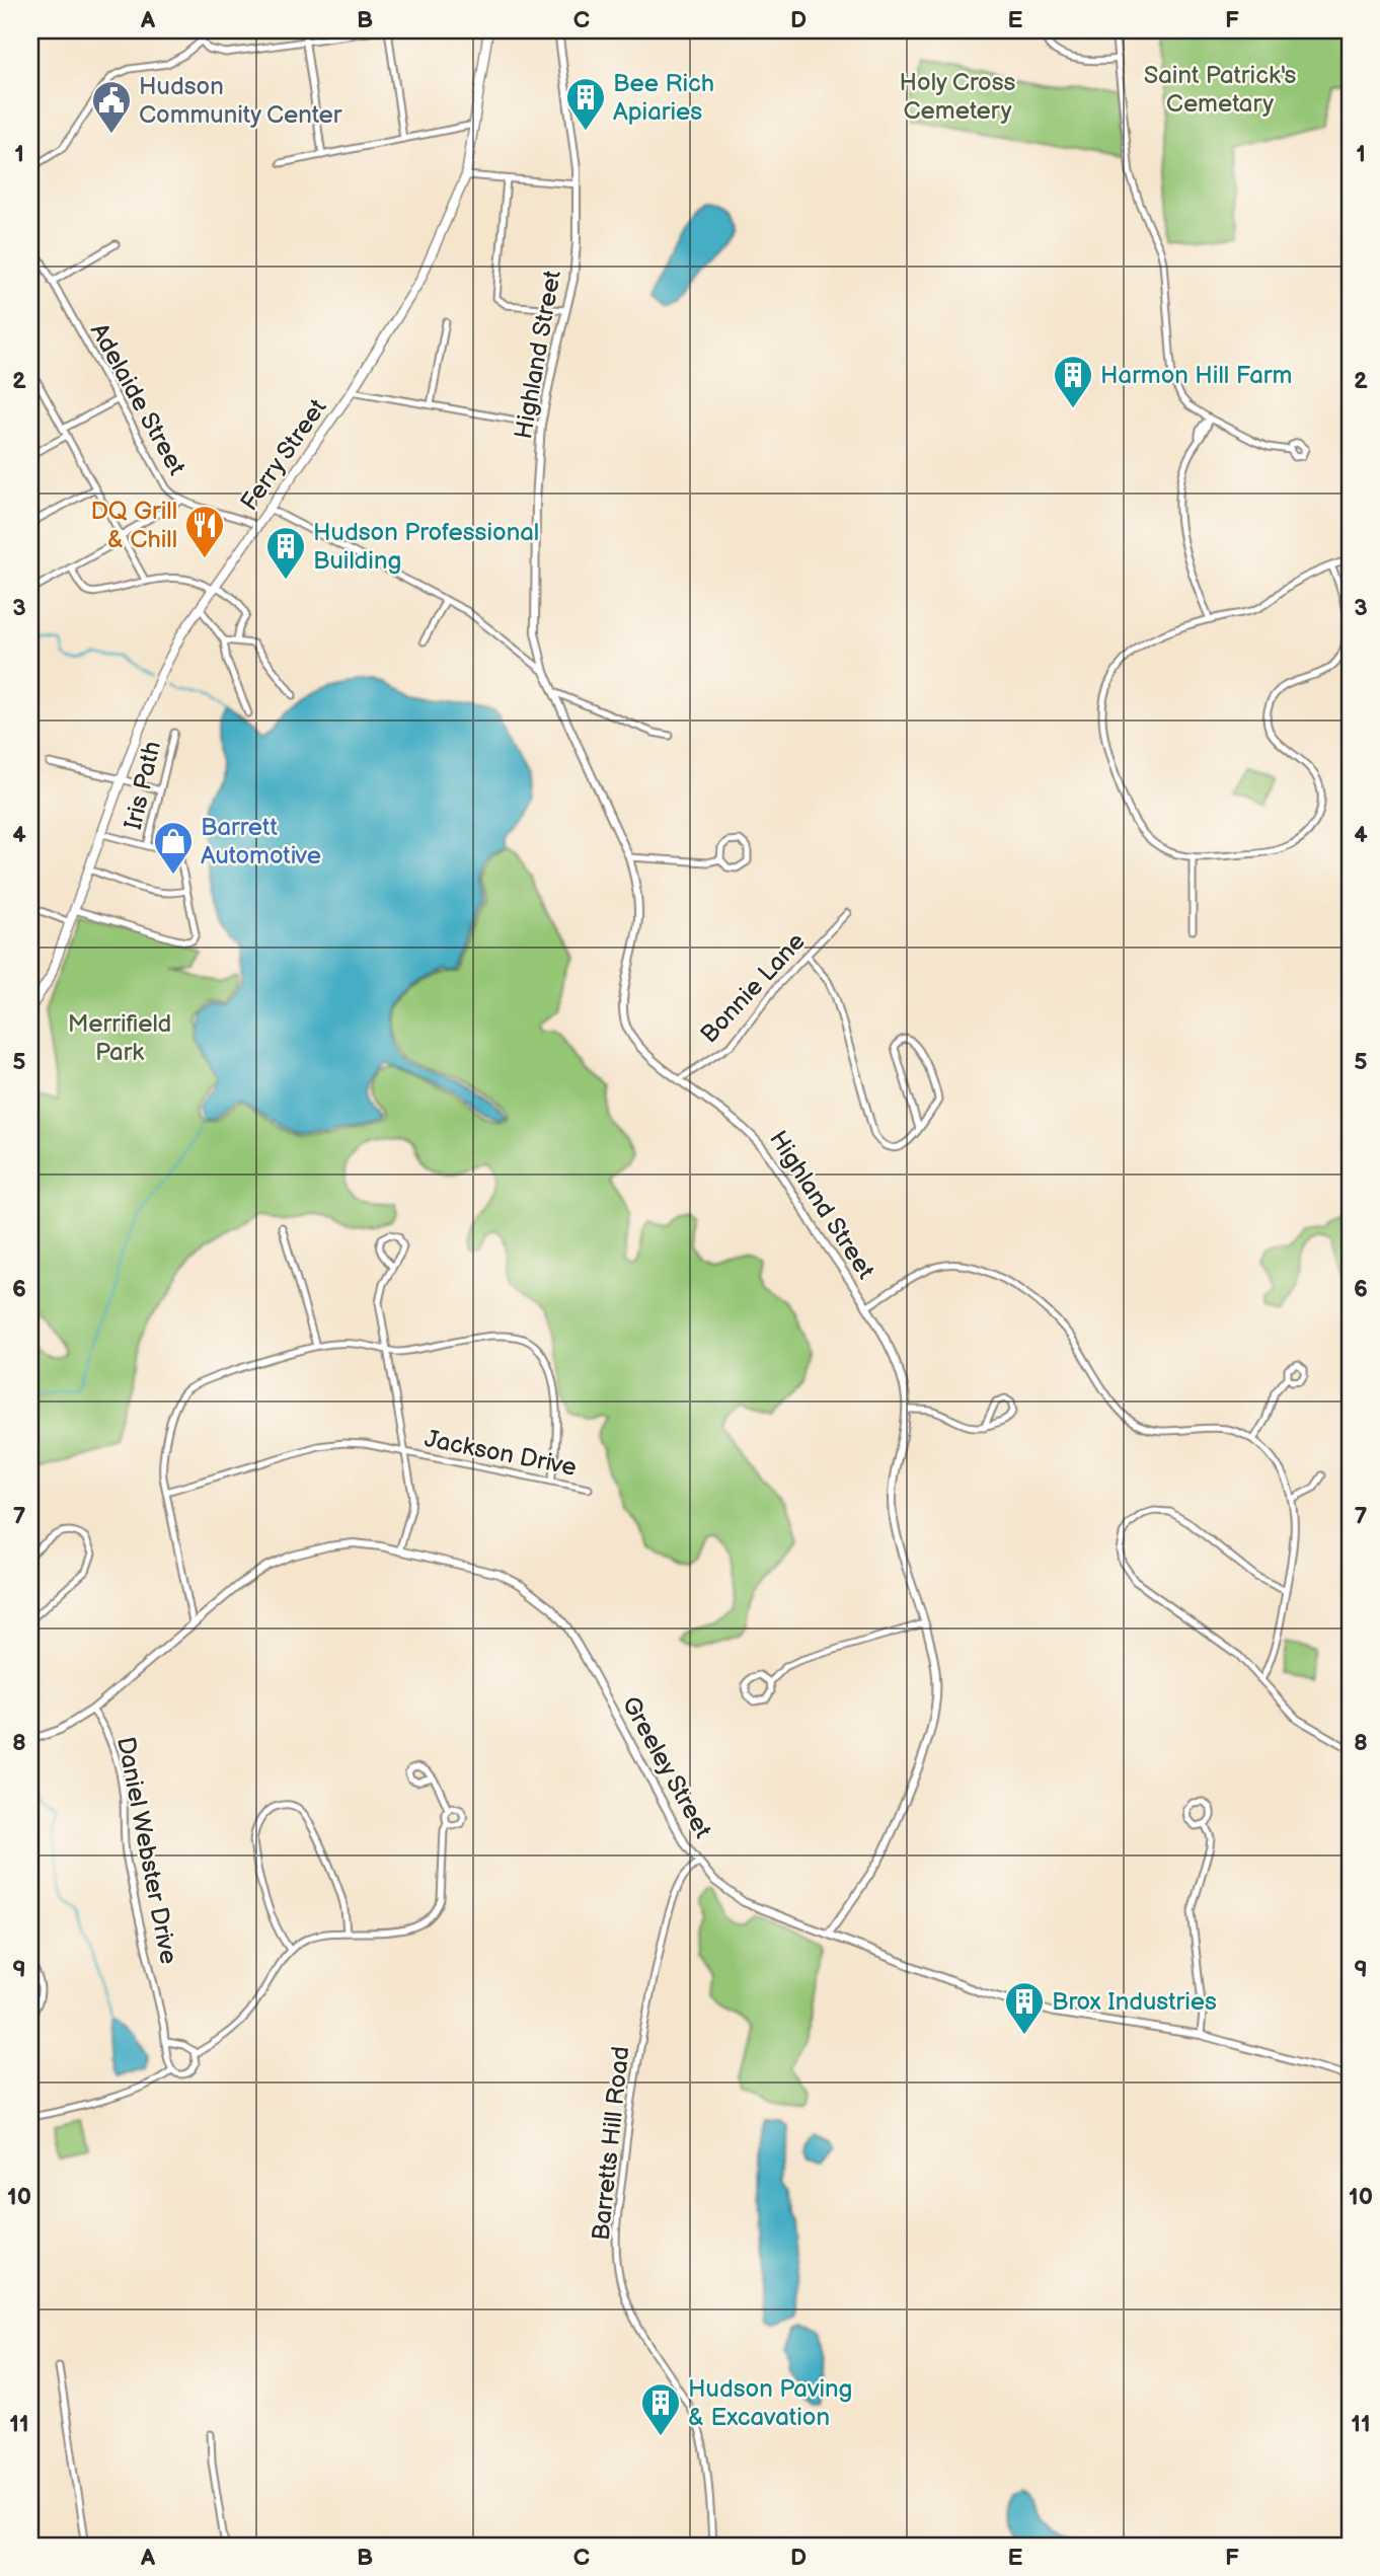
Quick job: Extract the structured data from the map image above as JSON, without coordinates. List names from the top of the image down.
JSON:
{
  "streets": {
    "main road": ["Ferry Street"],
    "street": [
      "Highland Street",
      "Adelaide Street",
      "Iris Path",
      "Bonnie Lane",
      "Jackson Drive",
      "Greeley Street",
      "Daniel Webster Drive",
      "Barretts Hill Road"
    ]
  },
  "crossings": [
    ["Highland Street", "Bonnie Lane"],
    ["Highland Street", "Greeley Street"],
    ["Adelaide Street", "Ferry Street"],
    ["Greeley Street", "Daniel Webster Drive"],
    ["Greeley Street", "Barretts Hill Road"]
  ],
  "parks": ["Saint Patrick's Cemetary", "Holy Cross Cemetery", "Merrifield Park"],
  "places": {
    "building": [
      "Bee Rich Apiaries",
      "Harmon Hill Farm",
      "Hudson Professional Building",
      "Brox Industries",
      "Hudson Paving & Excavation"
    ],
    "public building": ["Hudson Community Center"],
    "restaurant": ["DQ Grill & Chill"],
    "shop": ["Barrett Automotive"]
  },
  "grid": {
    "columns": [
      "A",
      "B",
      "C",
      "D",
      "E",
      "F"
    ],
    "rows": [
      "1",
      "2",
      "3",
      "4",
      "5",
      "6",
      "7",
      "8",
      "9",
      "10",
      "11"
    ]
  }
}
